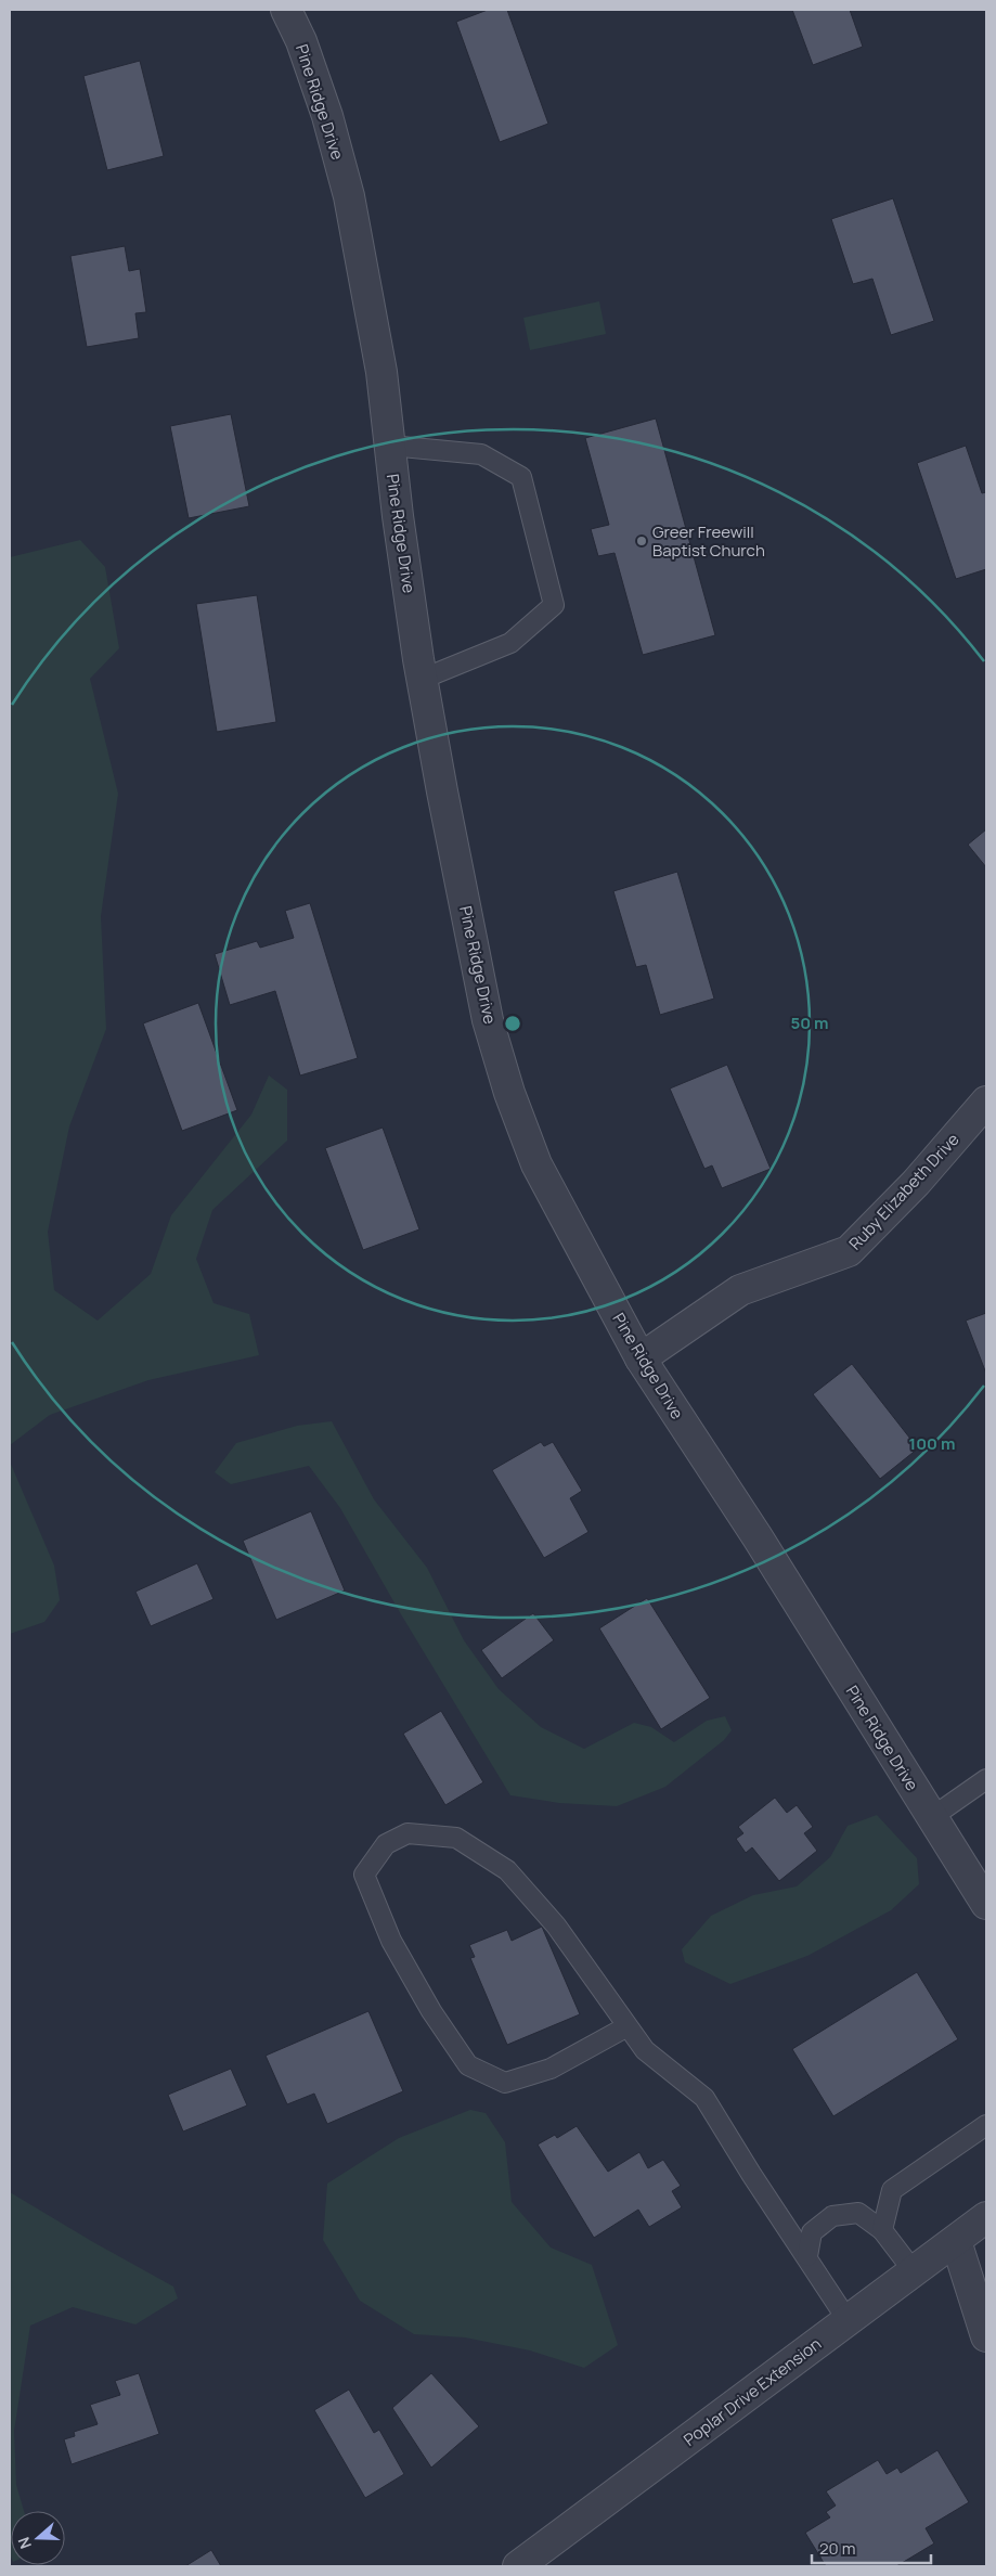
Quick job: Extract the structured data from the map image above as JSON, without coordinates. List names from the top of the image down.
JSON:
{
  "streets": {
    "street": ["Pine Ridge Drive", "Ruby Elizabeth Drive", "Poplar Drive Extension"]
  },
  "crossings": [
    ["Pine Ridge Drive", "Ruby Elizabeth Drive"]
  ],
  "places": ["Greer Freewill Baptist Church"],
  "scale_bar": "20 m",
  "north": "left",
  "rings": ["50 m", "100 m"]
}
